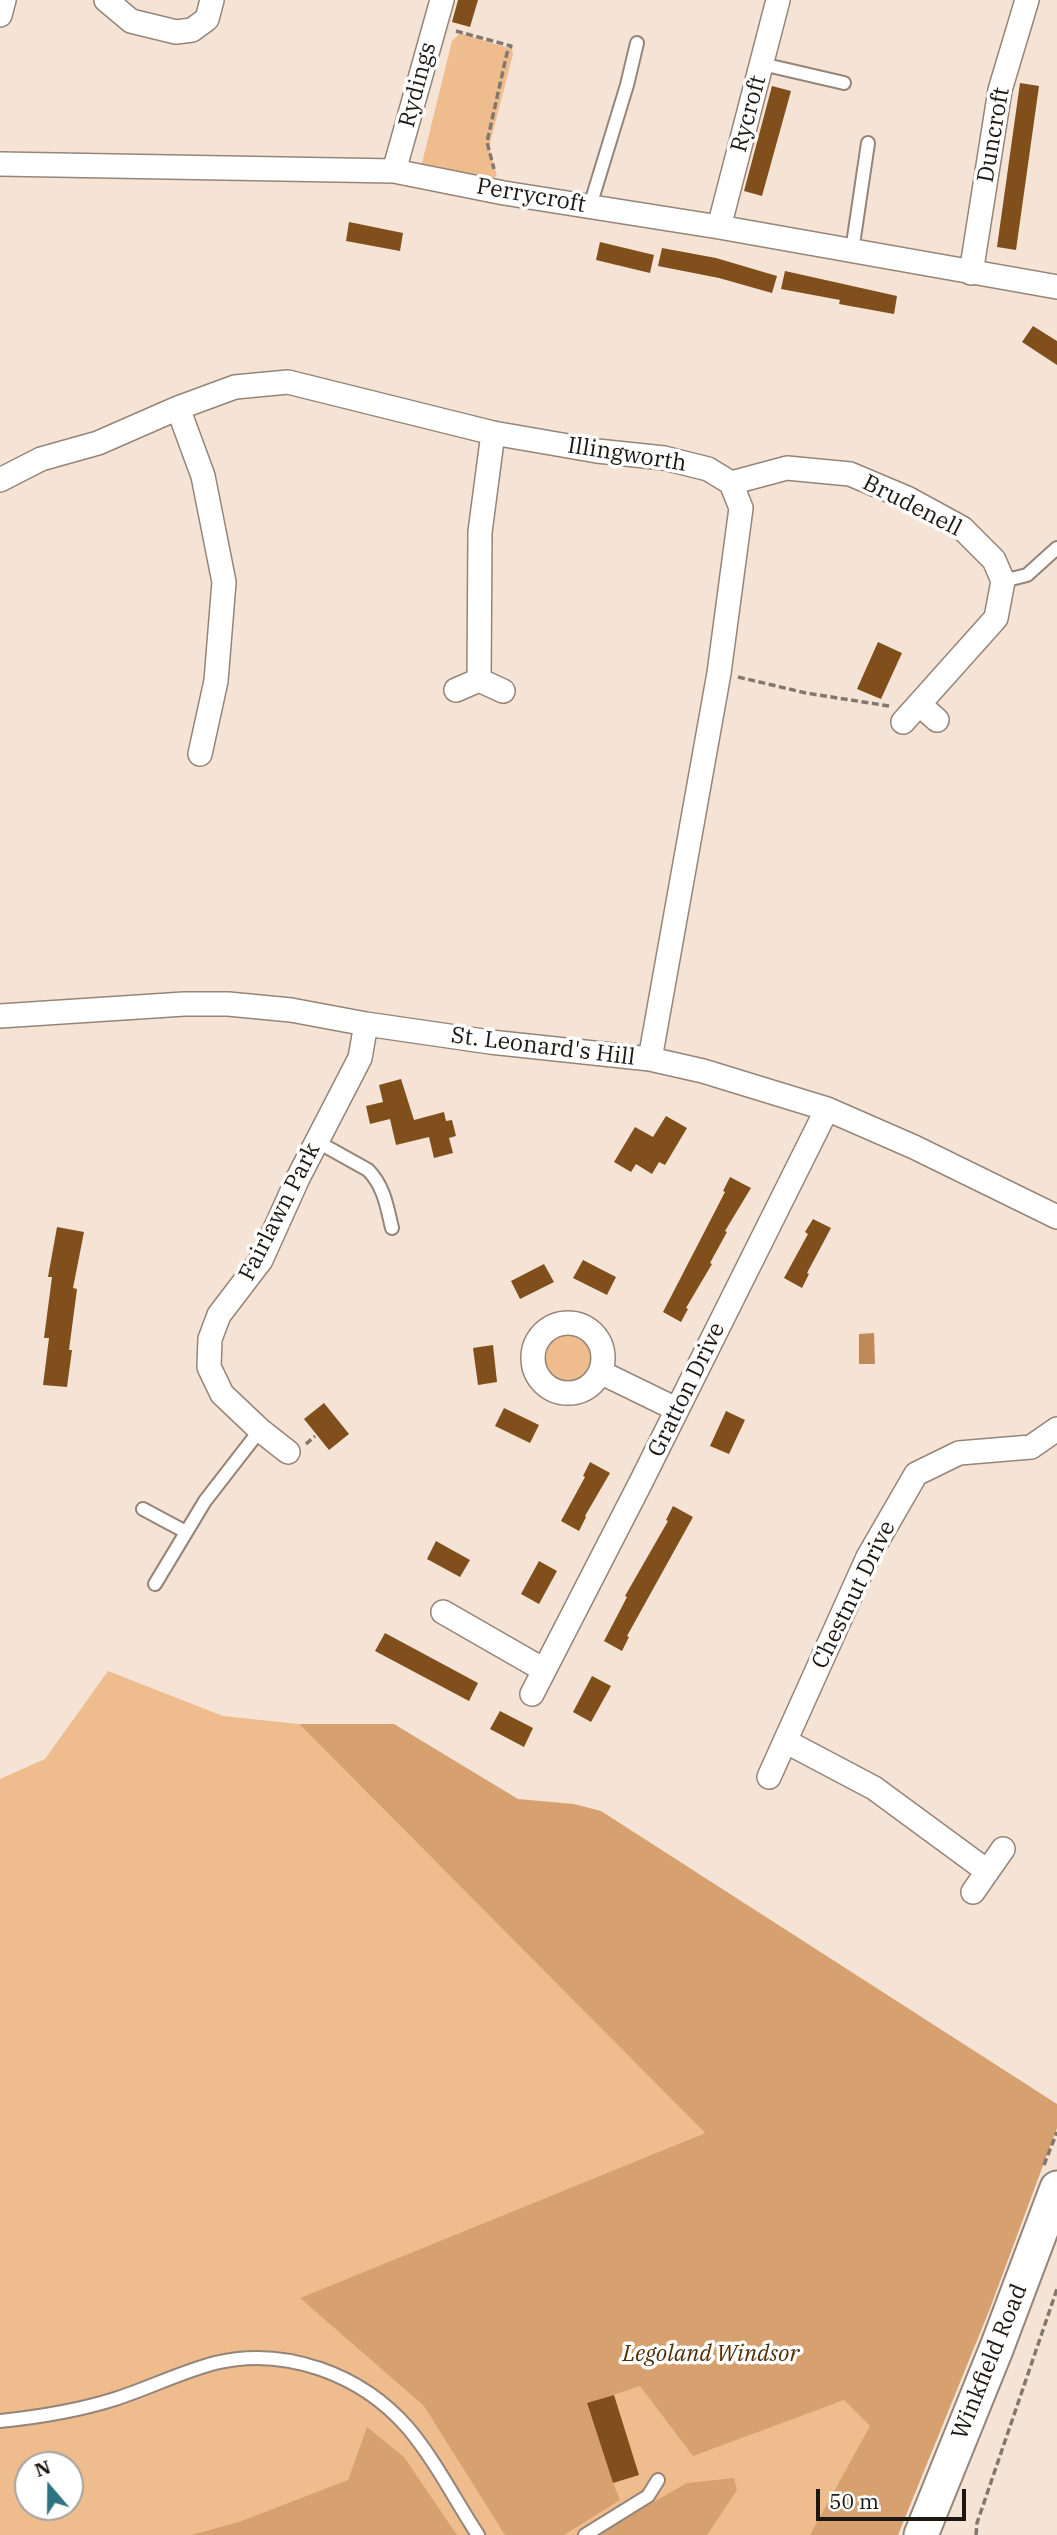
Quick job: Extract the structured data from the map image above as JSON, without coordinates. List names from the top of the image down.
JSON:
{
  "streets": {
    "main road": ["Winkfield Road"],
    "street": [
      "Rydings",
      "Rycroft",
      "Duncroft",
      "Perrycroft",
      "Illingworth",
      "Brudenell",
      "St. Leonard's Hill",
      "Fairlawn Park",
      "Gratton Drive",
      "Chestnut Drive"
    ]
  },
  "crossings": [
    ["Rydings", "Perrycroft"],
    ["Rycroft", "Perrycroft"],
    ["Duncroft", "Perrycroft"],
    ["Illingworth", "Brudenell"],
    ["St. Leonard's Hill", "Fairlawn Park"],
    ["St. Leonard's Hill", "Gratton Drive"]
  ],
  "parks": ["Legoland Windsor"],
  "scale_bar": "50 m",
  "north": "top"
}
